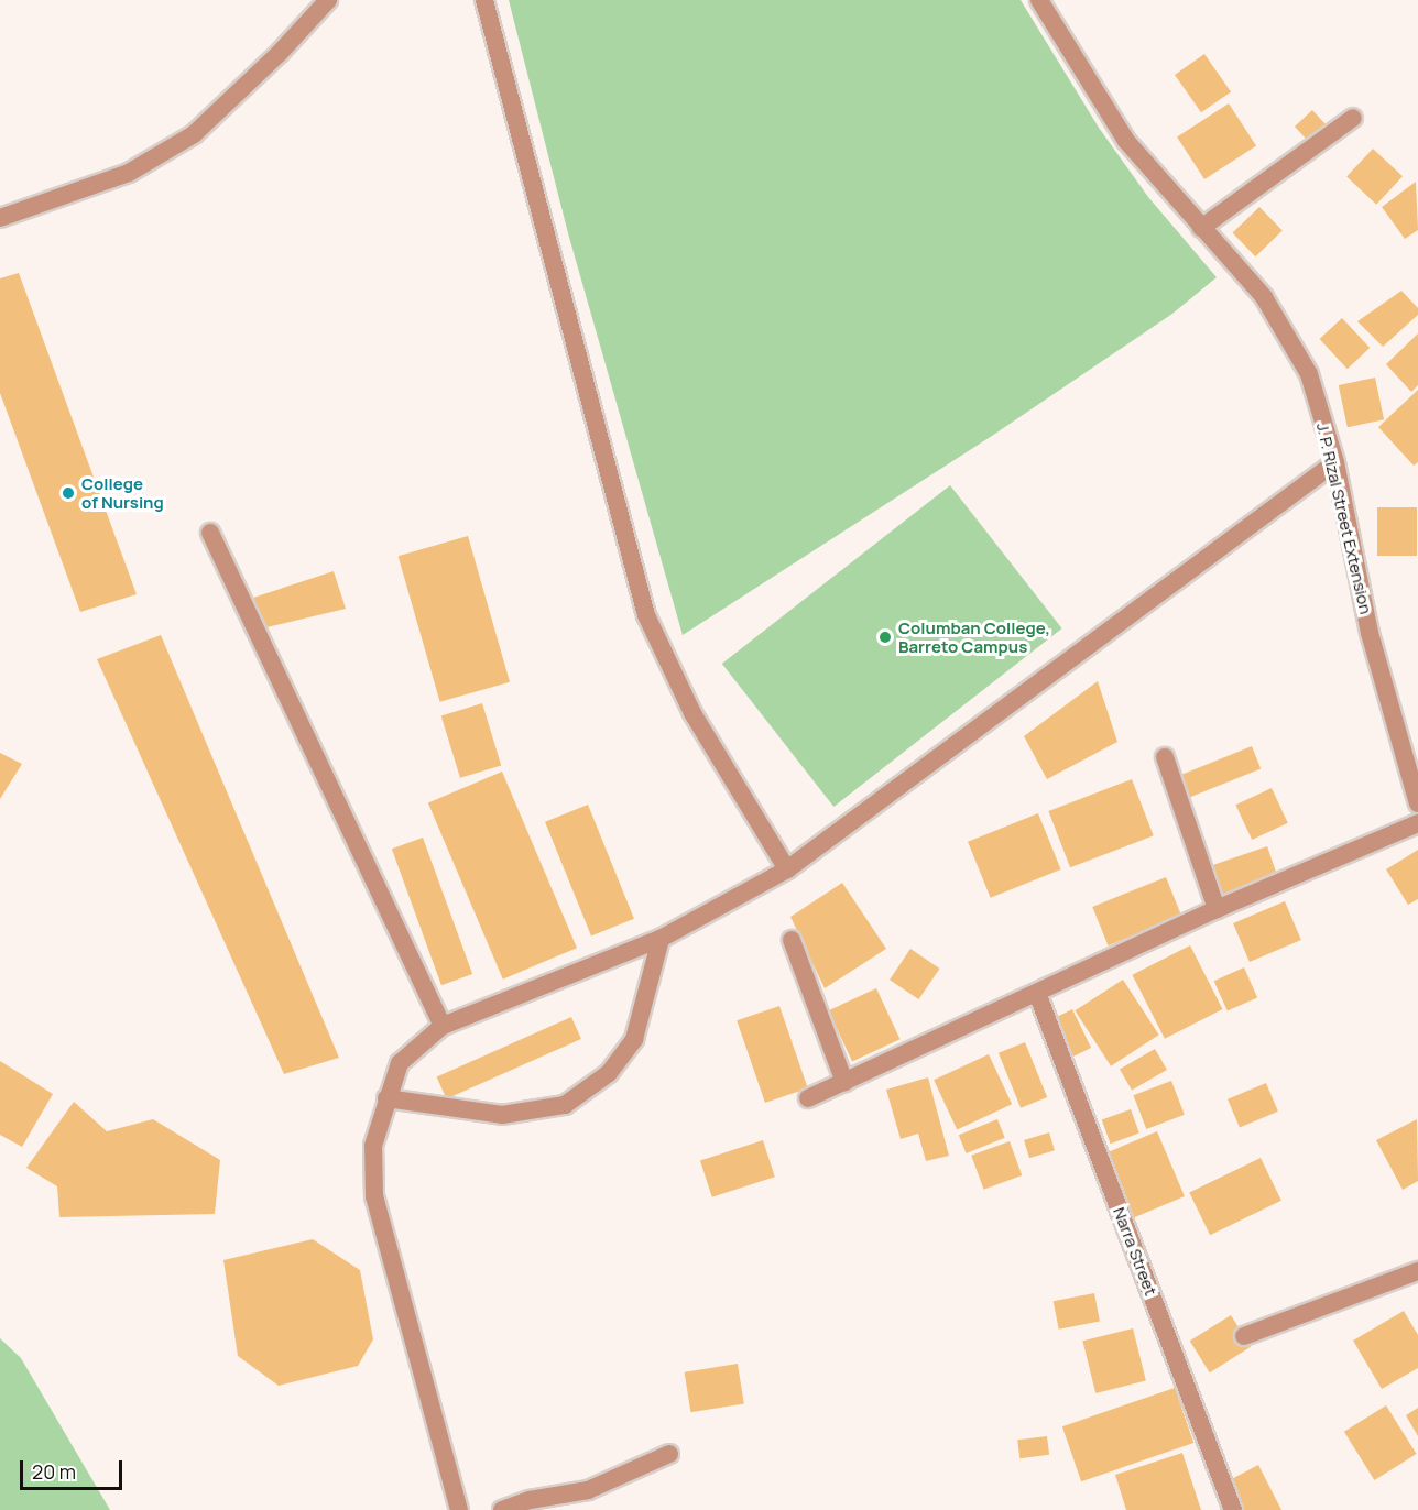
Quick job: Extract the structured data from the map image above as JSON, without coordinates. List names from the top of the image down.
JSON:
{
  "streets": {
    "street": ["J. P. Rizal Street Extension", "Narra Street"]
  },
  "places": ["College of Nursing", "Columban College, Barreto Campus"],
  "scale_bar": "20 m"
}
